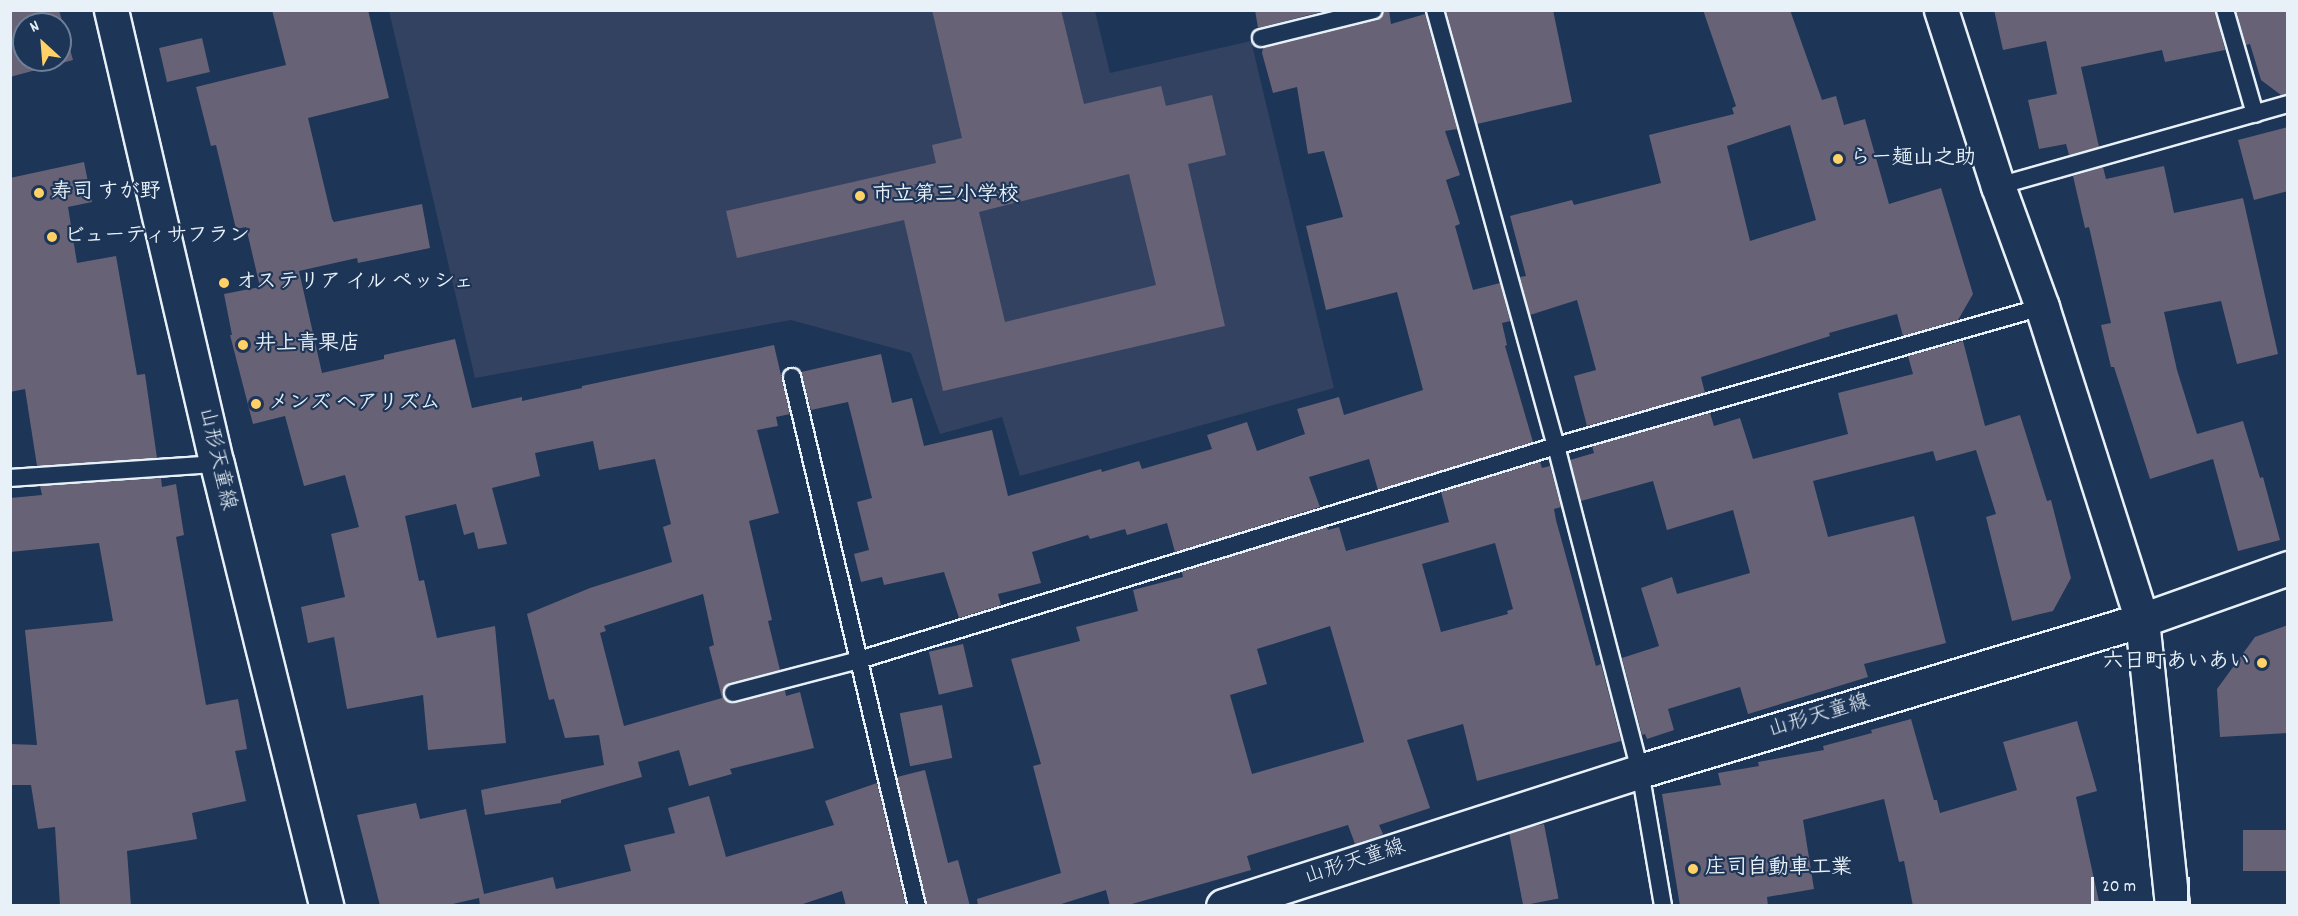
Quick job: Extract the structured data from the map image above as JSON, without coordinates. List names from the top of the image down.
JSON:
{
  "streets": {
    "main road": ["山形天童線"]
  },
  "places": [
    "らー麺山之助",
    "寿司 すが野",
    "市立第三小学校",
    "ビューティサフラン",
    "オステリア イル ペッシェ",
    "井上青果店",
    "メンズ ヘアリズム",
    "六日町あいあい",
    "庄司自動車工業"
  ],
  "scale_bar": "20 m",
  "north": "top left"
}
